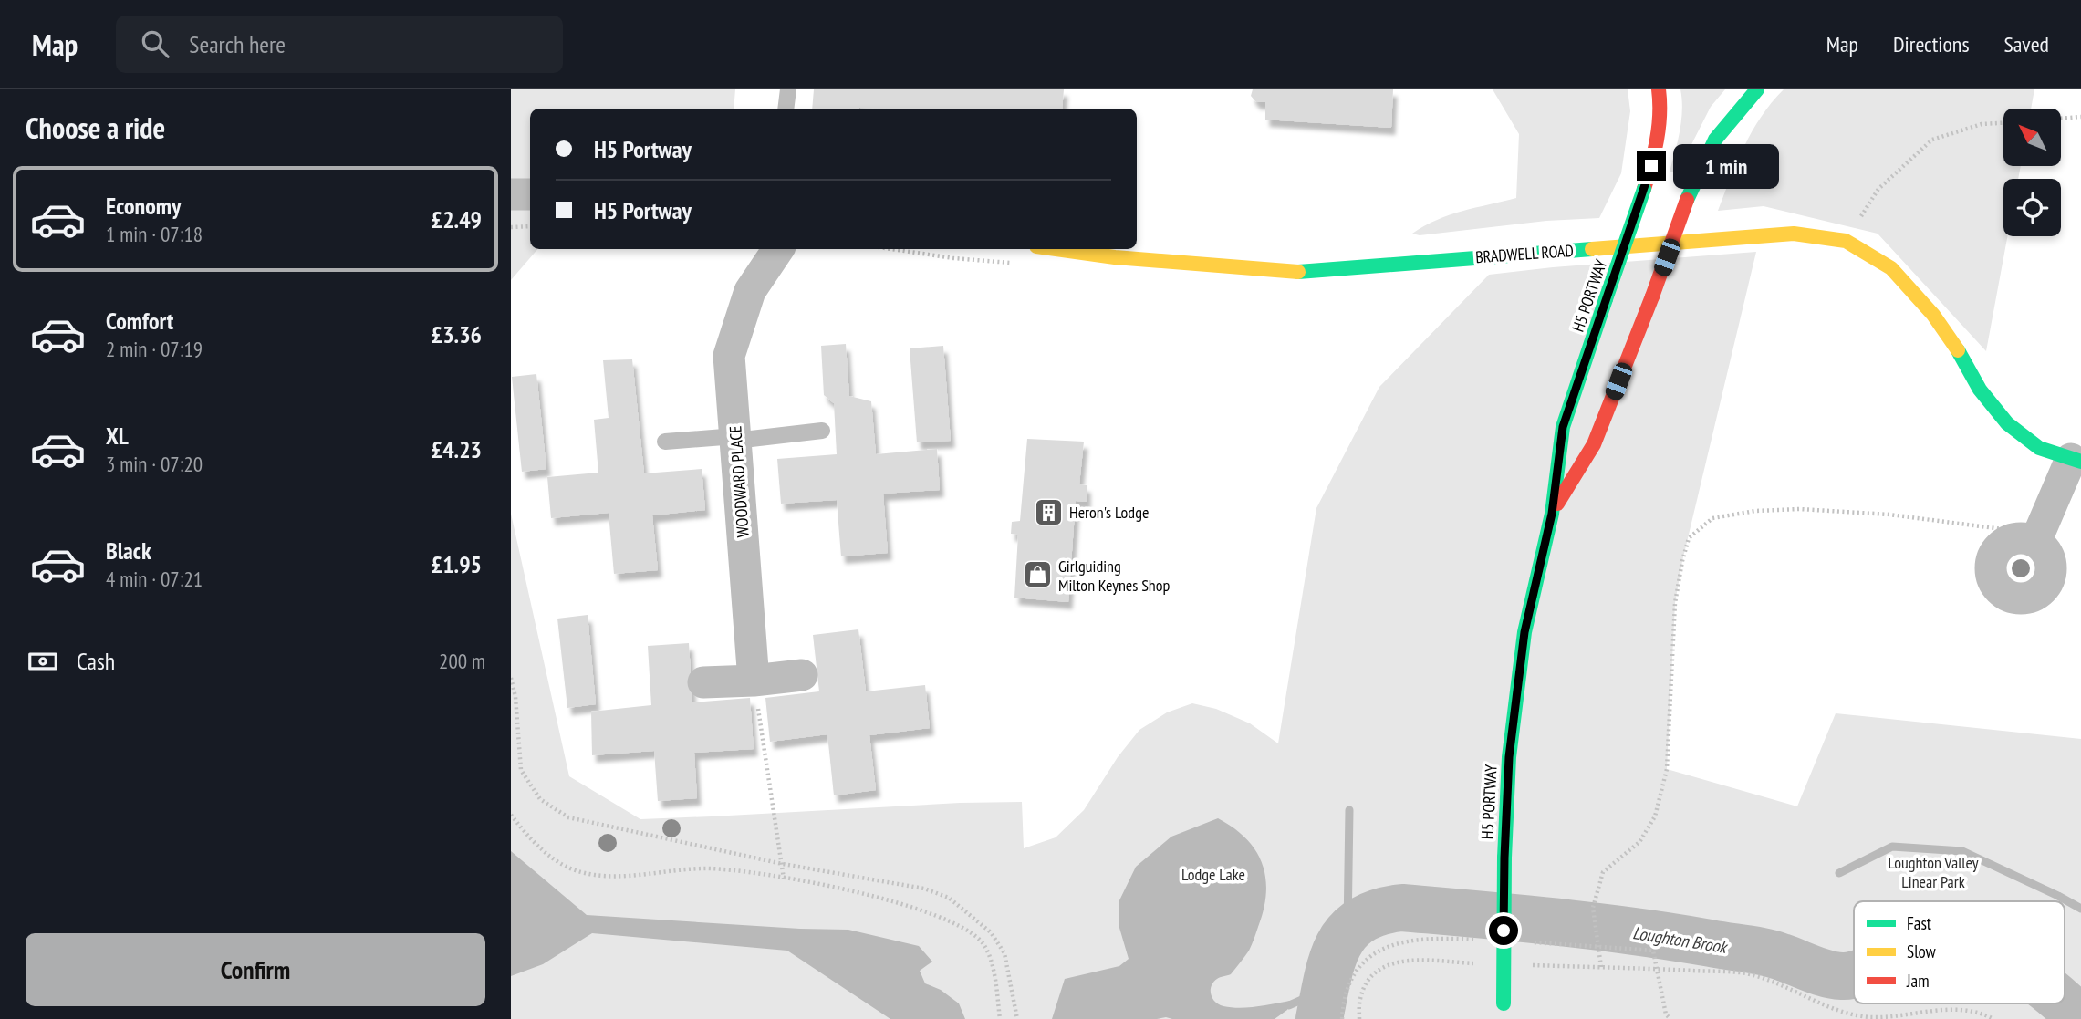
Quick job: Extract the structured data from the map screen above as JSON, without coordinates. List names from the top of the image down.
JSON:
{
  "streets": {
    "street": ["BRADWELL ROAD", "H5 PORTWAY", "WOODWARD PLACE"]
  },
  "water": ["Loughton Brook"],
  "parks": ["Loughton Valley Linear Park", "Lodge Lake"],
  "places": {
    "building": ["Heron's Lodge"],
    "shop": ["Girlguiding Milton Keynes Shop"]
  },
  "legend": ["Fast", "Slow", "Jam"],
  "north": "top left",
  "page": {
    "header": "Map",
    "search": "Search here",
    "nav": ["Map", "Directions", "Saved"],
    "heading": "Choose a ride",
    "banner": ["H5 Portway", "H5 Portway"],
    "bubble": "1 min",
    "list": [
      {
        "name": "Economy",
        "note": "1 min · 07:18",
        "value": "£2.49"
      },
      {
        "name": "Comfort",
        "note": "2 min · 07:19",
        "value": "£3.36"
      },
      {
        "name": "XL",
        "note": "3 min · 07:20",
        "value": "£4.23"
      },
      {
        "name": "Black",
        "note": "4 min · 07:21",
        "value": "£1.95"
      }
    ],
    "pay": ["Cash", "200 m"],
    "buttons": "Confirm"
  }
}
